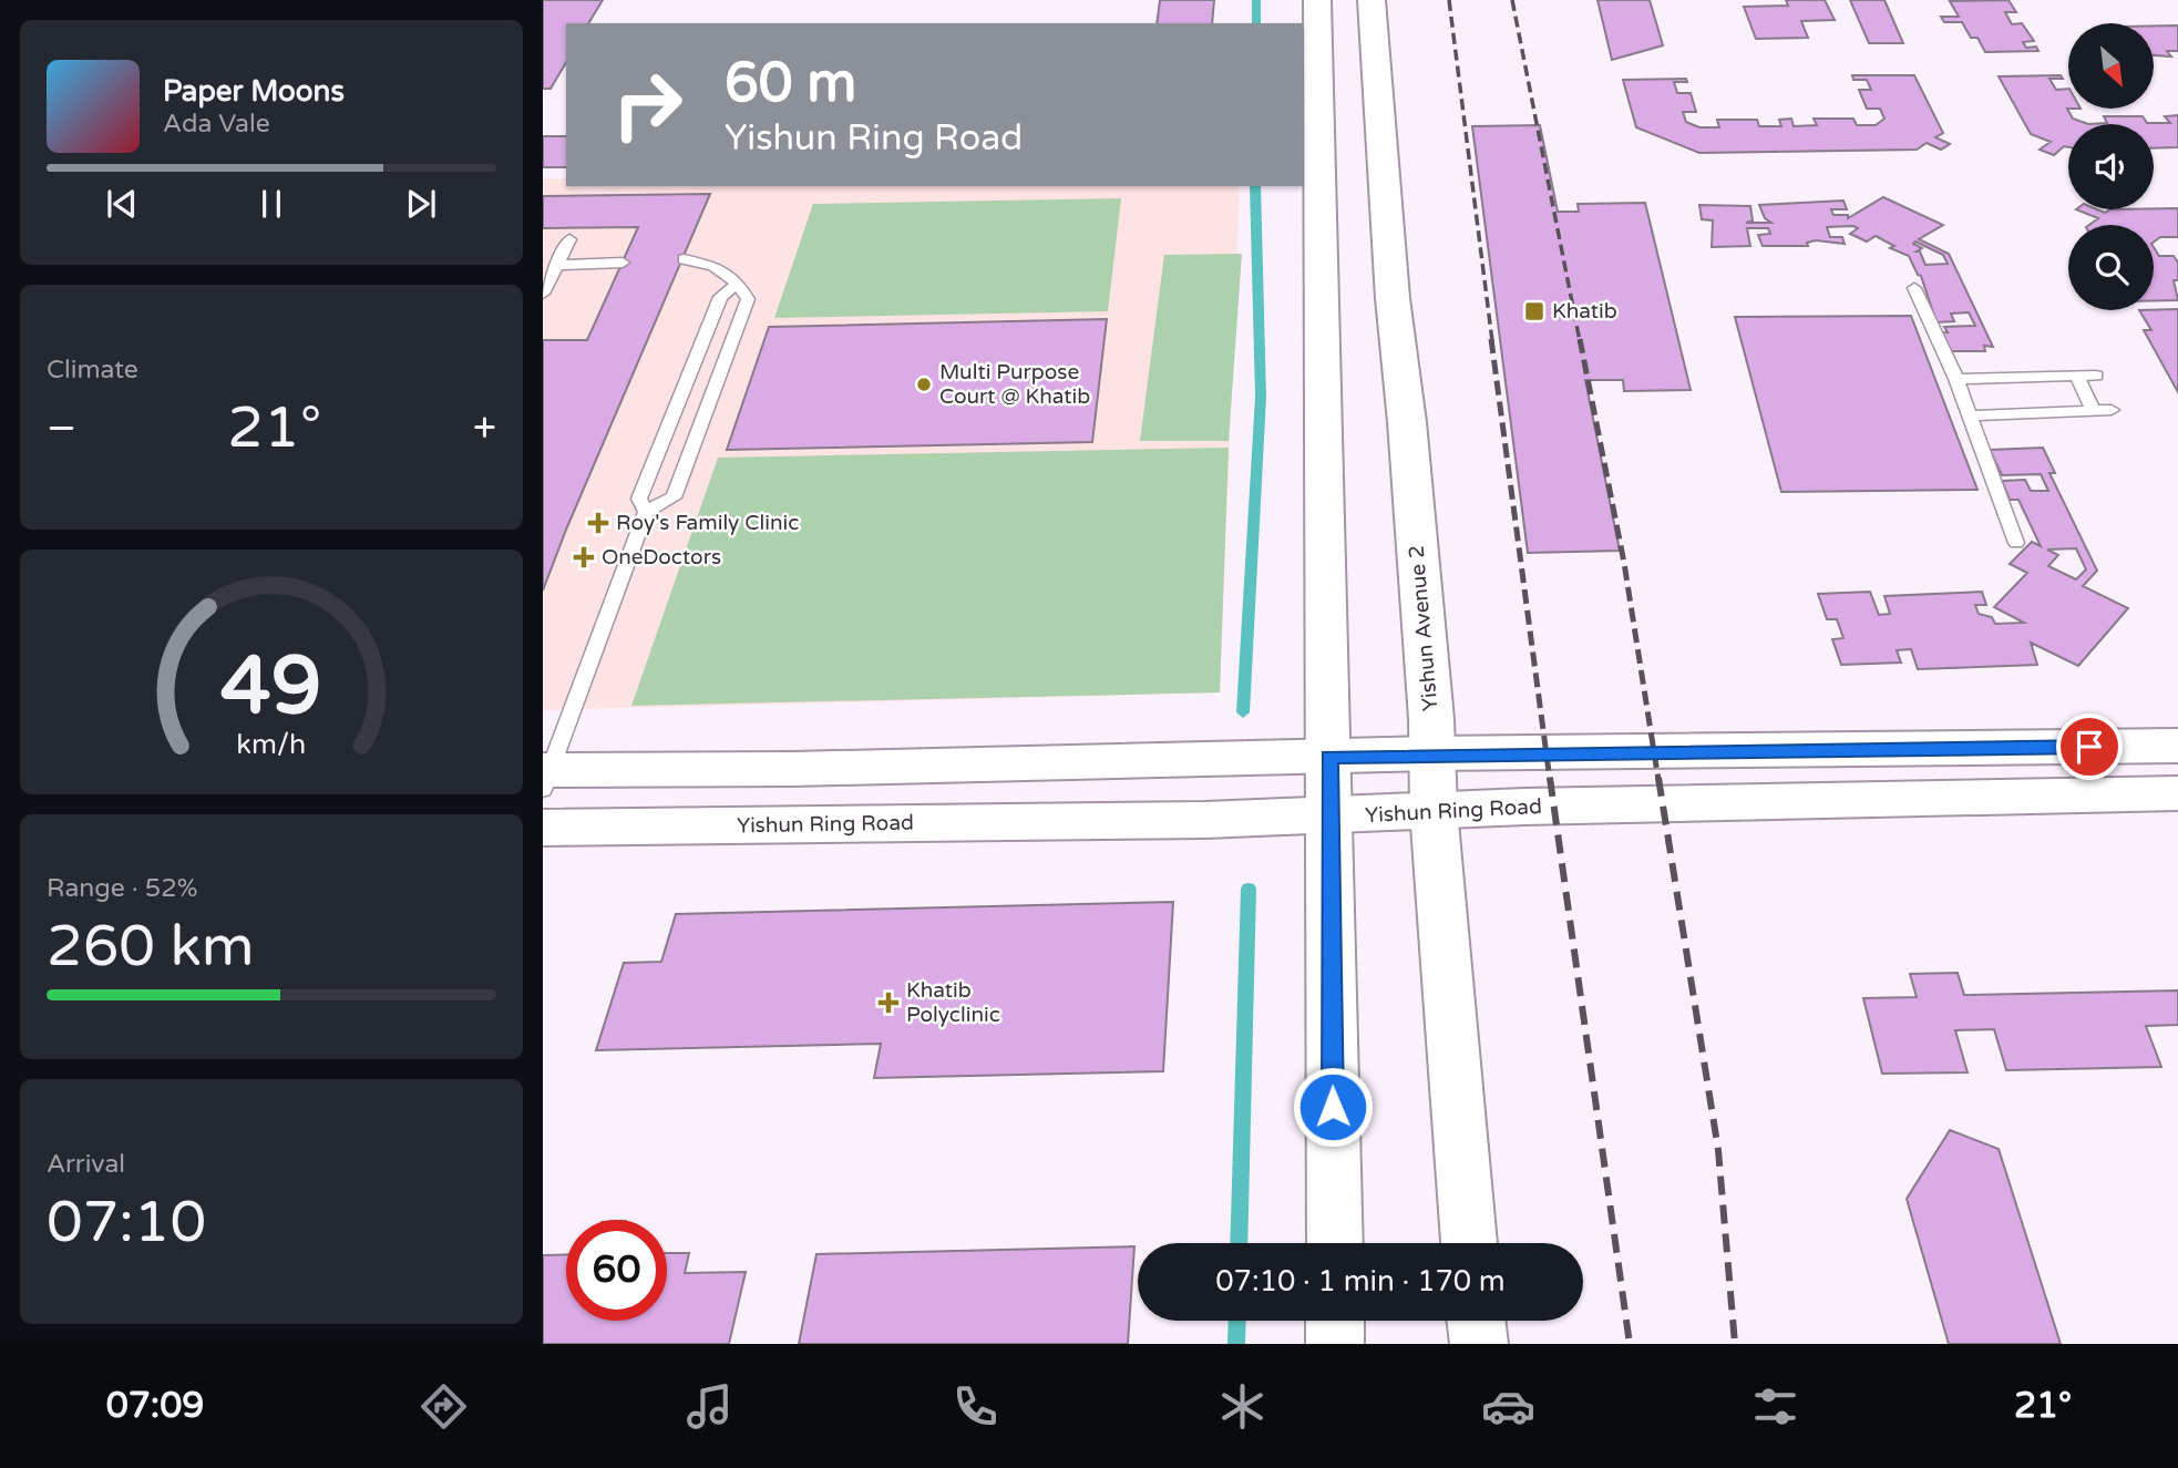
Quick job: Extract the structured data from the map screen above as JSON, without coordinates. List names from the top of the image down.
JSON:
{
  "streets": {
    "main road": ["Yishun Avenue 2", "Yishun Ring Road"]
  },
  "crossings": [
    ["Yishun Avenue 2", "Yishun Ring Road"]
  ],
  "places": {
    "transit": ["Khatib"],
    "other": ["Multi Purpose Court @ Khatib"],
    "health": ["Roy's Family Clinic", "OneDoctors", "Khatib Polyclinic"]
  },
  "north": "bottom right",
  "page": {
    "turn": ["60 m", "Yishun Ring Road"],
    "song": ["Paper Moons", "Ada Vale"],
    "tile": [
      "Climate",
      ["Range · 52%", "260 km"],
      ["Arrival", "07:10"]
    ],
    "heat": ["−", "21°", "+"],
    "limit": "60",
    "trip": "07:10 · 1 min · 170 m",
    "tabs": ["07:09", "21°"],
    "gauge": ["49", "km/h"]
  }
}
